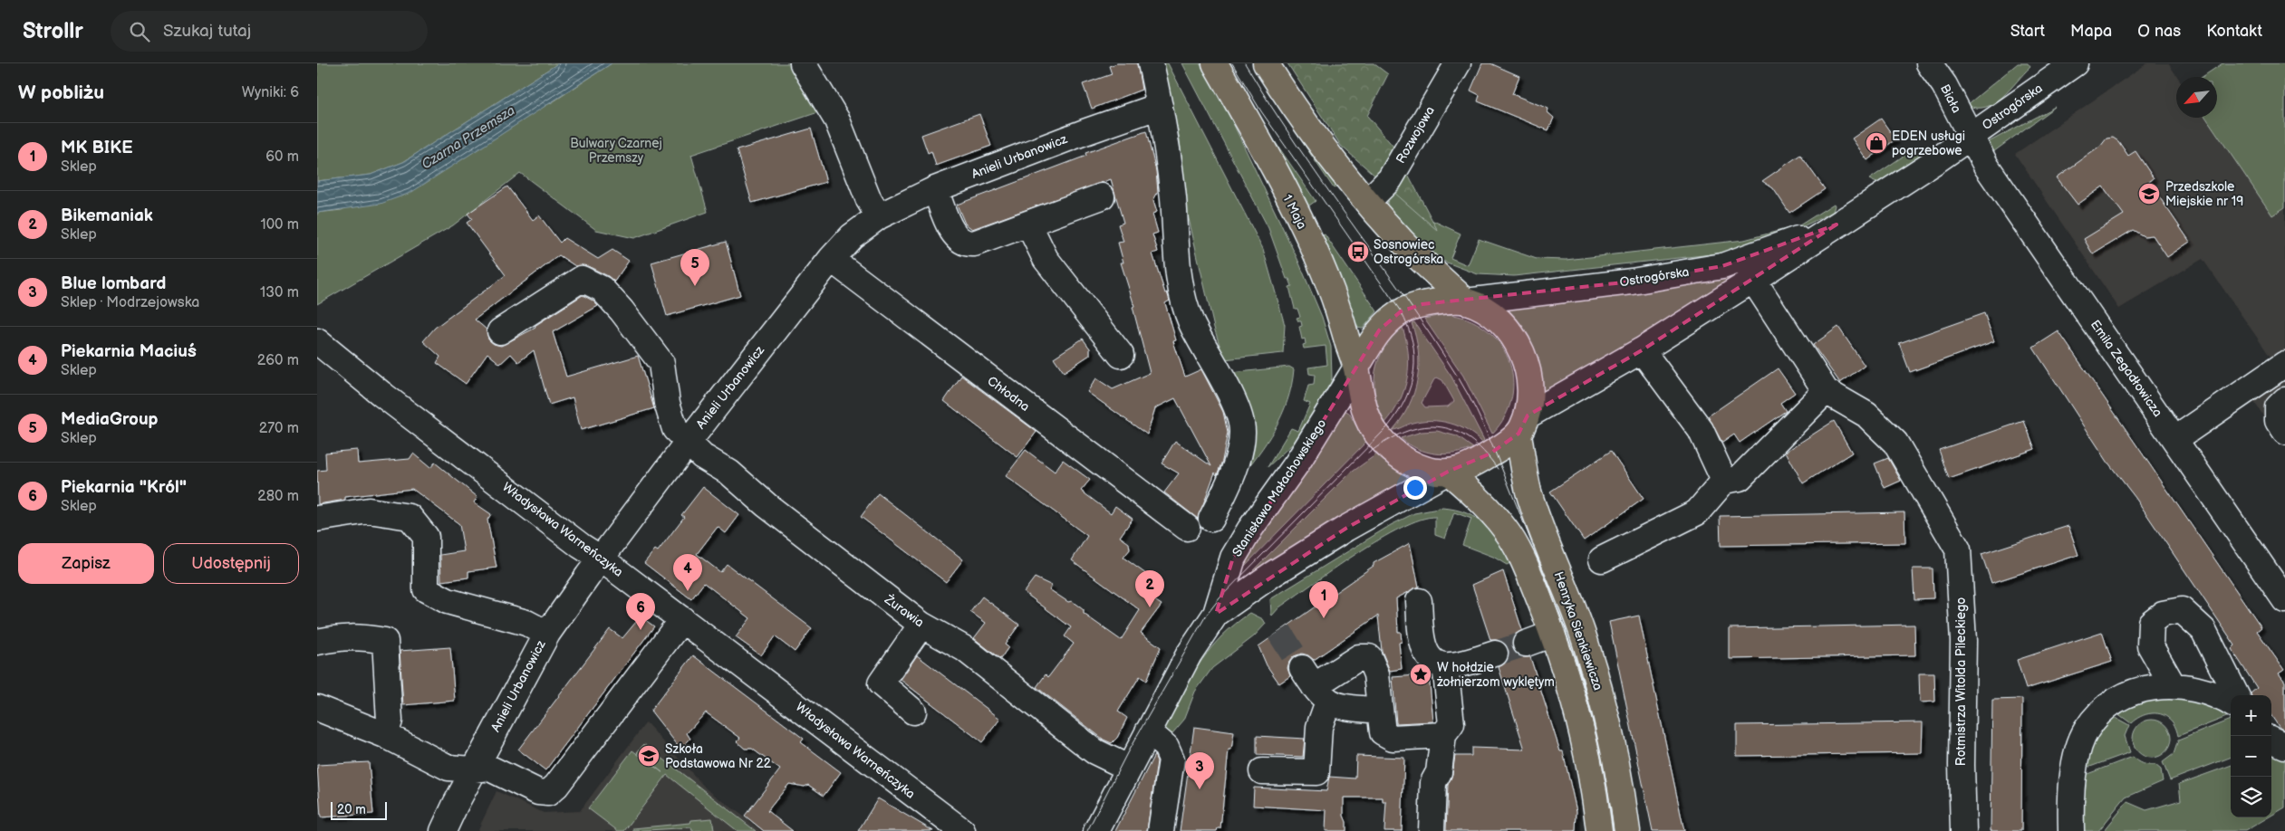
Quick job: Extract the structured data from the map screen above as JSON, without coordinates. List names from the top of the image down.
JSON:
{
  "streets": {
    "main road": ["1 Maja", "Henryka Sienkiewicza"],
    "street": [
      "Biała",
      "Ostrogórska",
      "Rozwojowa",
      "Anieli Urbanowicz",
      "Emila Zegadłowicza",
      "Chłodna",
      "Stanisława Małachowskiego",
      "Władysława Warneńczyka",
      "Żurawia",
      "Rotmistrza Witolda Pileckiego"
    ]
  },
  "crossings": [
    ["Biała", "Ostrogórska"],
    ["Biała", "Emila Zegadłowicza"],
    ["Ostrogórska", "Emila Zegadłowicza"],
    ["Ostrogórska", "Henryka Sienkiewicza"],
    ["Ostrogórska", "Rotmistrza Witolda Pileckiego"],
    ["Anieli Urbanowicz", "Chłodna"],
    ["Anieli Urbanowicz", "Władysława Warneńczyka"],
    ["Anieli Urbanowicz", "Żurawia"],
    ["1 Maja", "Stanisława Małachowskiego"],
    ["1 Maja", "Henryka Sienkiewicza"],
    ["Stanisława Małachowskiego", "Żurawia"],
    ["Stanisława Małachowskiego", "Henryka Sienkiewicza"]
  ],
  "water": ["Czarna Przemsza"],
  "parks": ["Bulwary Czarnej Przemszy"],
  "places": {
    "shop": ["EDEN usługi pogrzebowe"],
    "school or university": ["Przedszkole Miejskie nr 19", "Szkoła Podstawowa Nr 22"],
    "bus stop": ["Sosnowiec Ostrogórska"],
    "place": ["W hołdzie żołnierzom wyklętym"]
  },
  "scale_bar": "20 m",
  "north": "bottom left",
  "page": {
    "header": "Strollr",
    "search": "Szukaj tutaj",
    "nav": [
      "Start",
      "Mapa",
      "O nas",
      "Kontakt"
    ],
    "heading": ["W pobliżu", "Wyniki: 6"],
    "list": [
      {
        "mark": "1",
        "name": "MK BIKE",
        "note": "Sklep",
        "value": "60 m"
      },
      {
        "mark": "2",
        "name": "Bikemaniak",
        "note": "Sklep",
        "value": "100 m"
      },
      {
        "mark": "3",
        "name": "Blue lombard",
        "note": "Sklep · Modrzejowska",
        "value": "130 m"
      },
      {
        "mark": "4",
        "name": "Piekarnia Maciuś",
        "note": "Sklep",
        "value": "260 m"
      },
      {
        "mark": "5",
        "name": "MediaGroup",
        "note": "Sklep",
        "value": "270 m"
      },
      {
        "mark": "6",
        "name": "Piekarnia \"Król\"",
        "note": "Sklep",
        "value": "280 m"
      }
    ],
    "pins": [
      "5",
      "4",
      "2",
      "1",
      "6",
      "3"
    ],
    "buttons": ["Zapisz", "Udostępnij"],
    "map_buttons": ["+", "−"],
    "scale": "20 m"
  }
}
